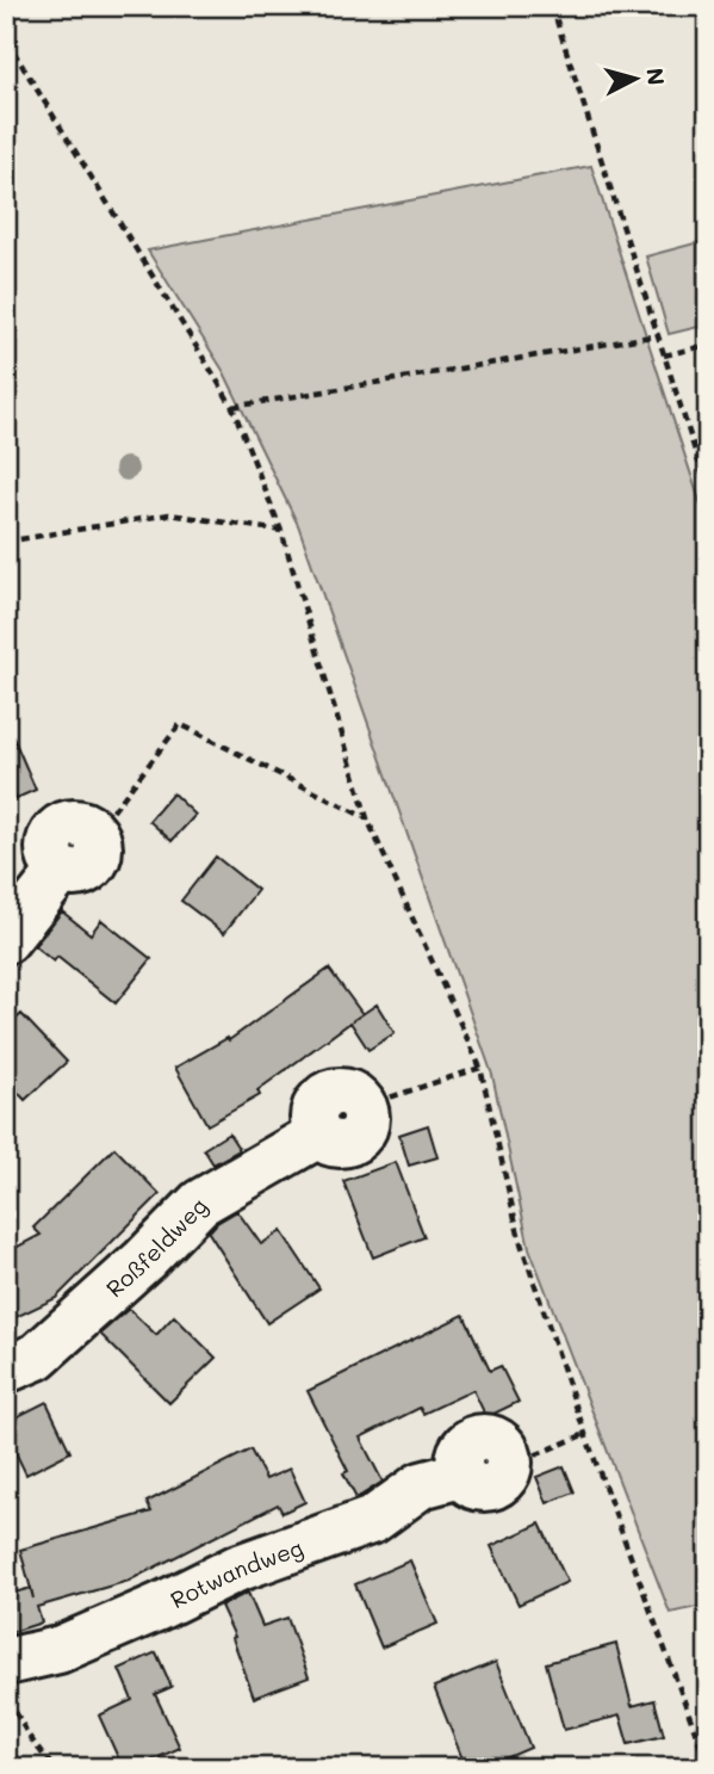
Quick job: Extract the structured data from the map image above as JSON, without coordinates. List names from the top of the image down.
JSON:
{
  "streets": {
    "street": ["Roßfeldweg", "Rotwandweg"]
  },
  "north": "right"
}
